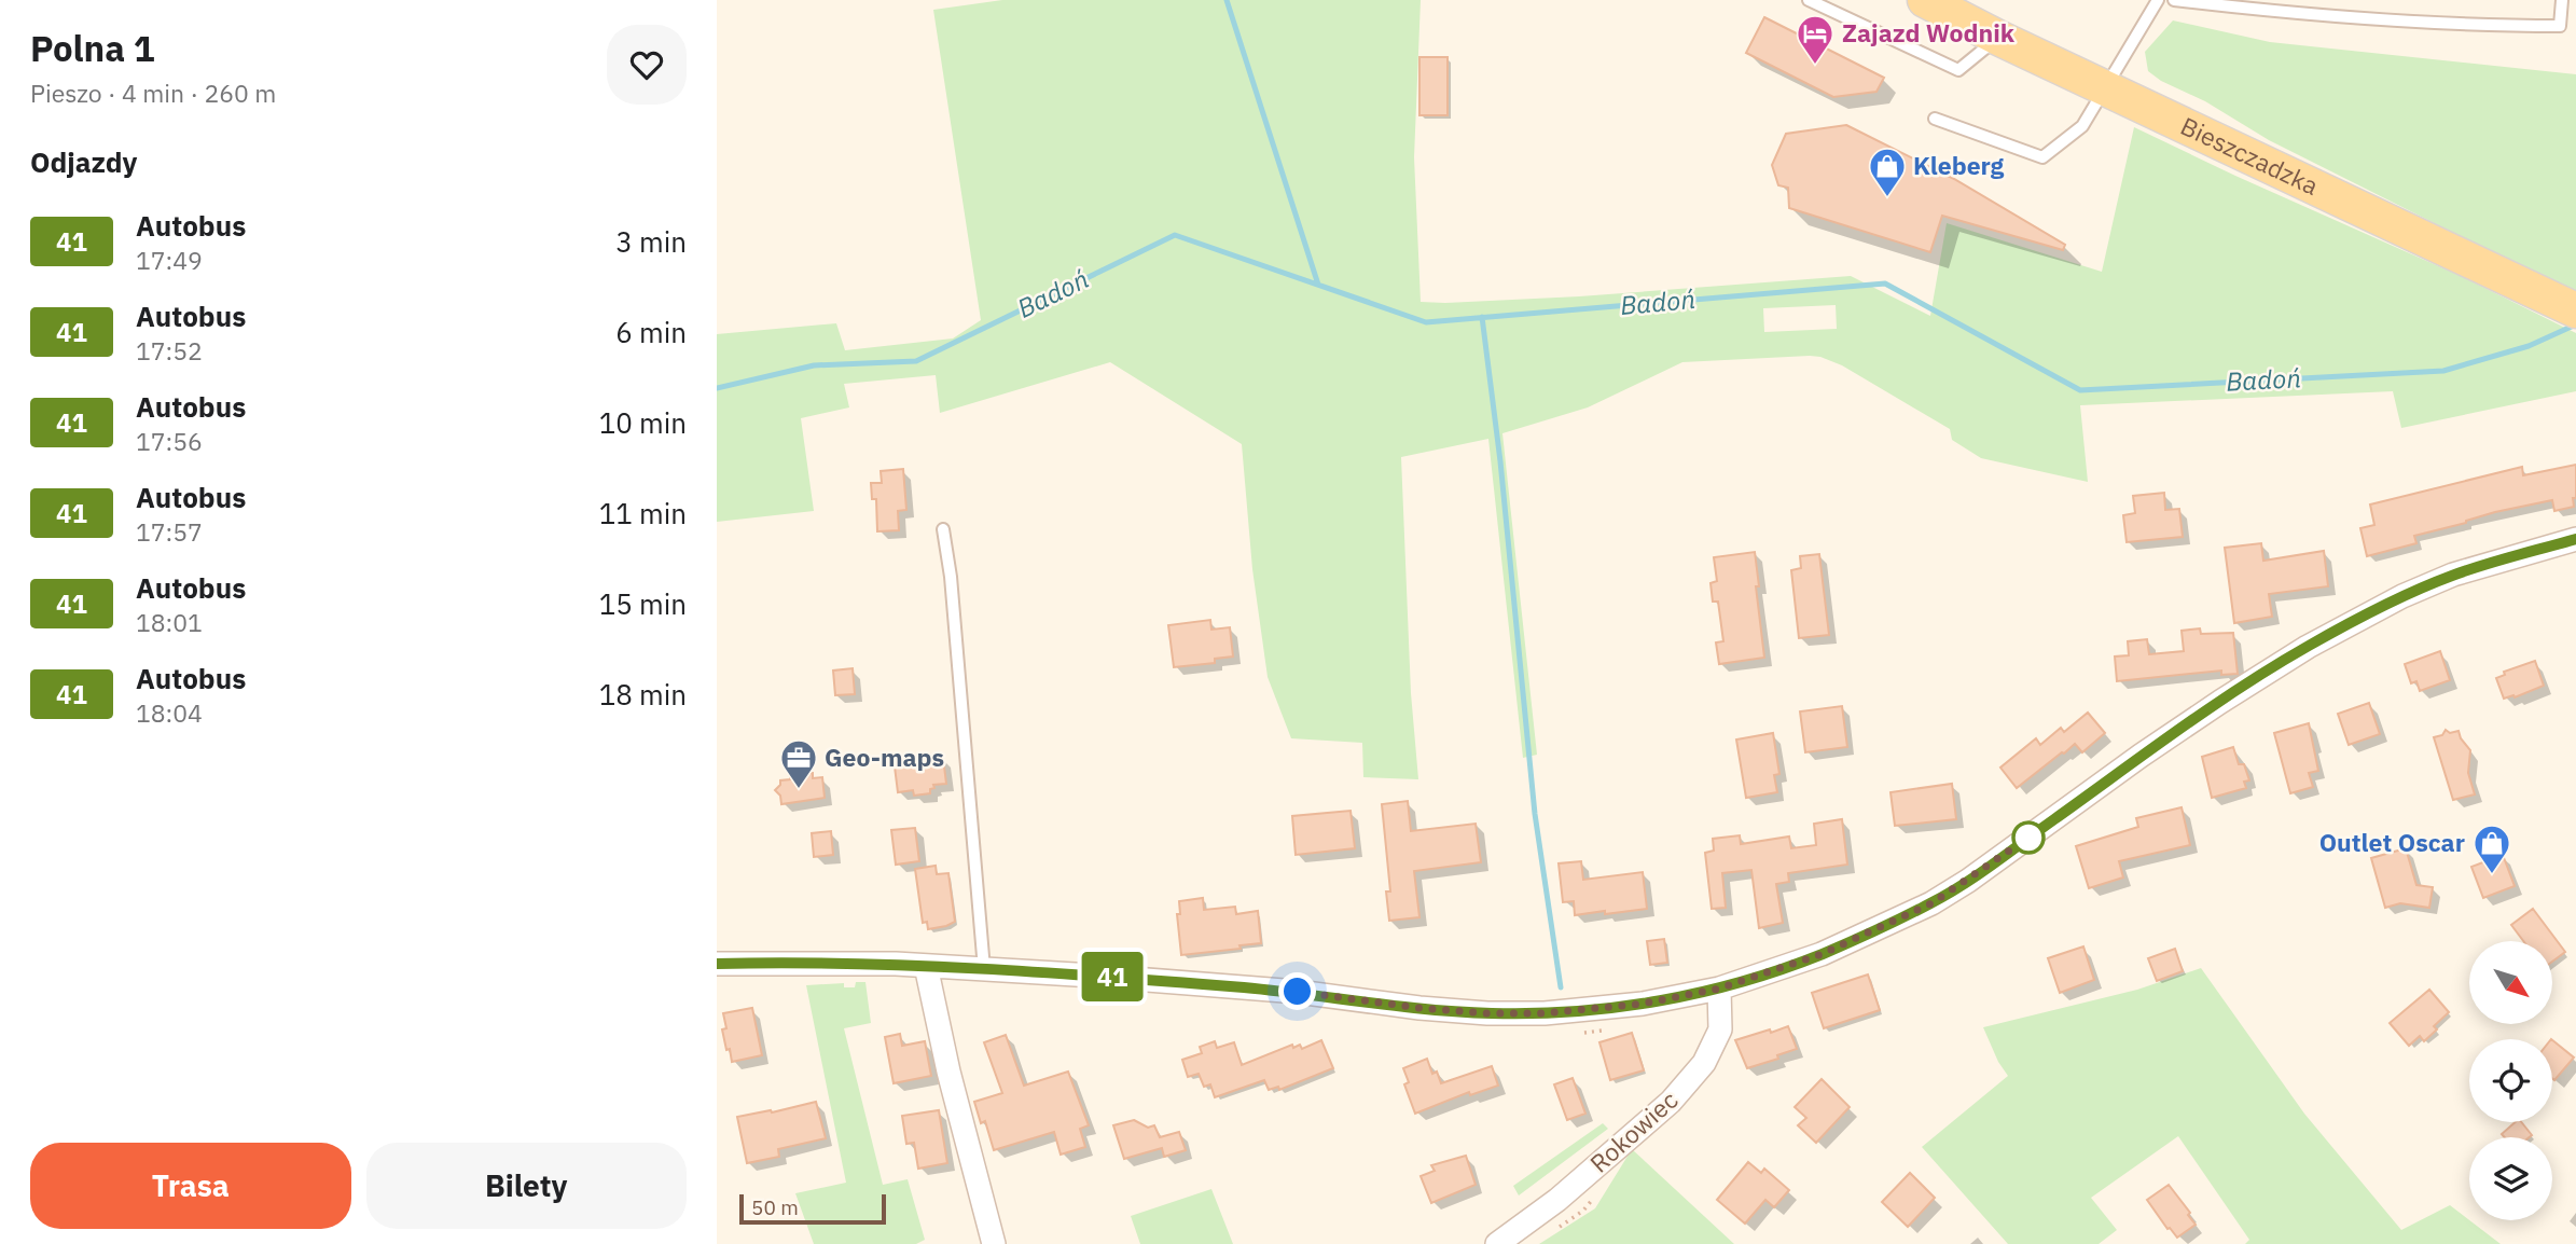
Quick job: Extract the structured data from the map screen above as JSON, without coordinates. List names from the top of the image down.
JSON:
{
  "streets": {
    "main road": ["Bieszczadzka"],
    "street": ["Rokowiec"]
  },
  "water": ["Badoń"],
  "places": {
    "hotel": ["Zajazd Wodnik"],
    "shop": ["Kleberg", "Outlet Oscar"],
    "office": ["Geo-maps"]
  },
  "lines": ["bus line 41"],
  "scale_bar": "50 m",
  "north": "bottom right",
  "page": {
    "heading": [
      ["Polna 1", "Pieszo · 4 min · 260 m"],
      "Odjazdy"
    ],
    "on_map": "41",
    "list": [
      {
        "mark": "41",
        "name": "Autobus",
        "note": "17:49",
        "value": "3 min"
      },
      {
        "mark": "41",
        "name": "Autobus",
        "note": "17:52",
        "value": "6 min"
      },
      {
        "mark": "41",
        "name": "Autobus",
        "note": "17:56",
        "value": "10 min"
      },
      {
        "mark": "41",
        "name": "Autobus",
        "note": "17:57",
        "value": "11 min"
      },
      {
        "mark": "41",
        "name": "Autobus",
        "note": "18:01",
        "value": "15 min"
      },
      {
        "mark": "41",
        "name": "Autobus",
        "note": "18:04",
        "value": "18 min"
      }
    ],
    "buttons": ["Trasa", "Bilety"],
    "scale": "50 m"
  }
}
